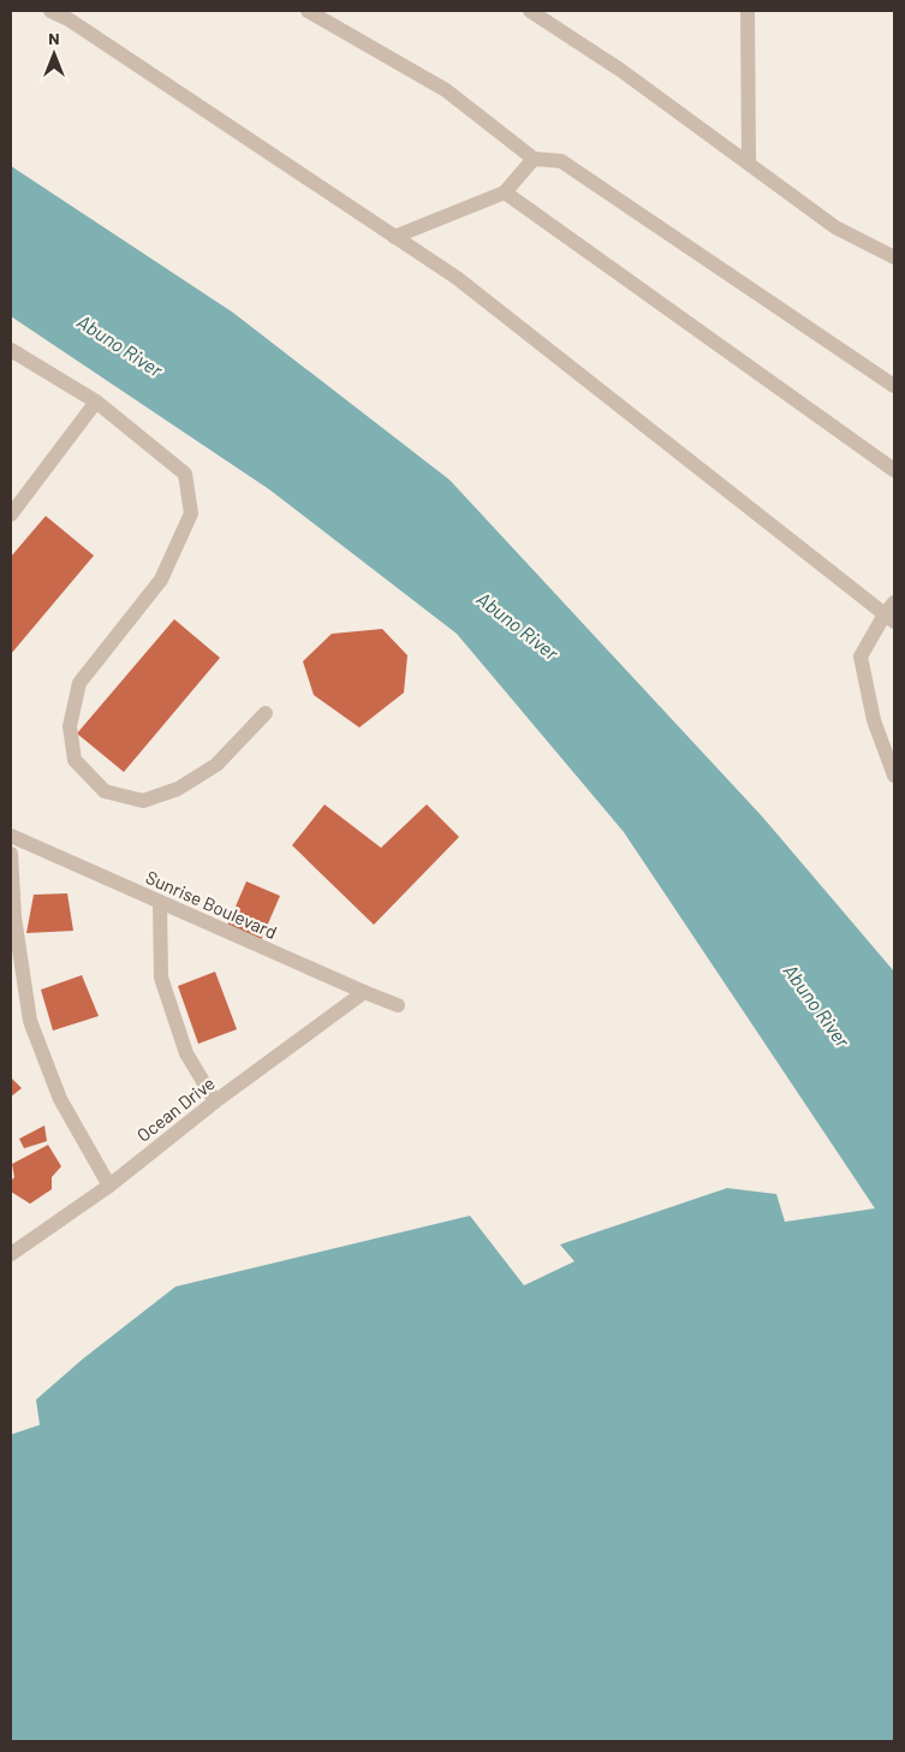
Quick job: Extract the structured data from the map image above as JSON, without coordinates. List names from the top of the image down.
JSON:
{
  "streets": {
    "street": ["Sunrise Boulevard", "Ocean Drive"]
  },
  "crossings": [
    ["Sunrise Boulevard", "Ocean Drive"]
  ],
  "water": ["Abuno River"],
  "north": "top"
}
